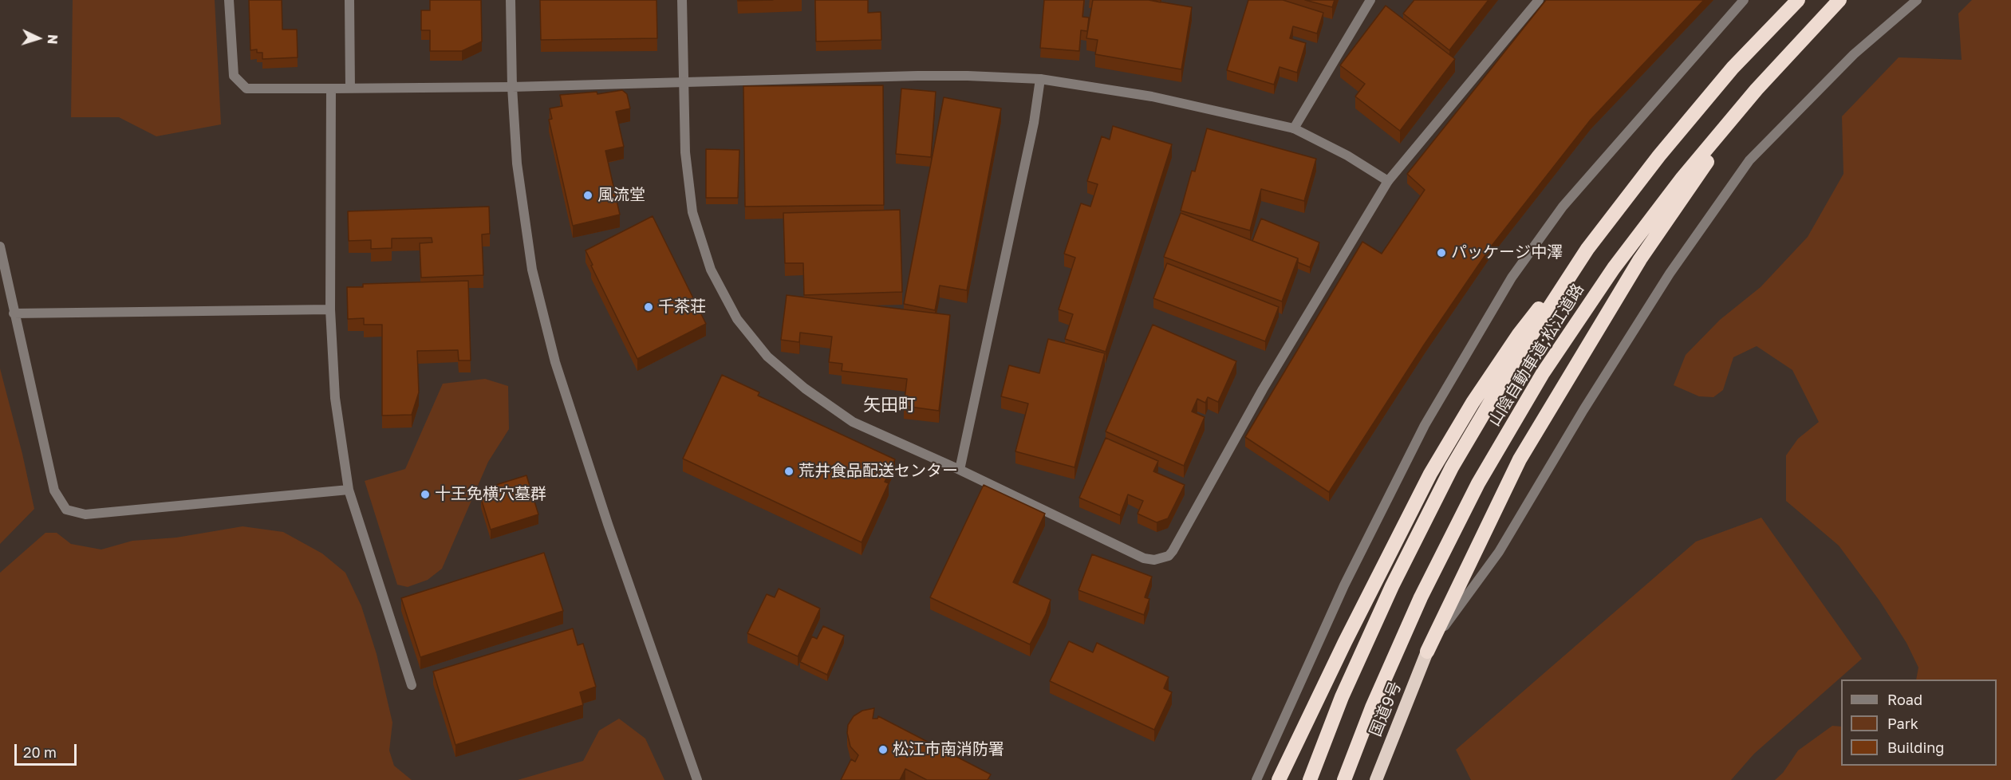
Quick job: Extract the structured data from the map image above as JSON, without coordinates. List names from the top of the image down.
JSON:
{
  "streets": {
    "highway": ["山陰自動車道;松江道路", "国道9号"]
  },
  "districts": ["矢田町"],
  "places": [
    "風流堂",
    "パッケージ中澤",
    "千茶荘",
    "荒井食品配送センター",
    "十王免横穴墓群",
    "松江市南消防署"
  ],
  "legend": ["Road", "Park", "Building"],
  "scale_bar": "20 m",
  "north": "right"
}
